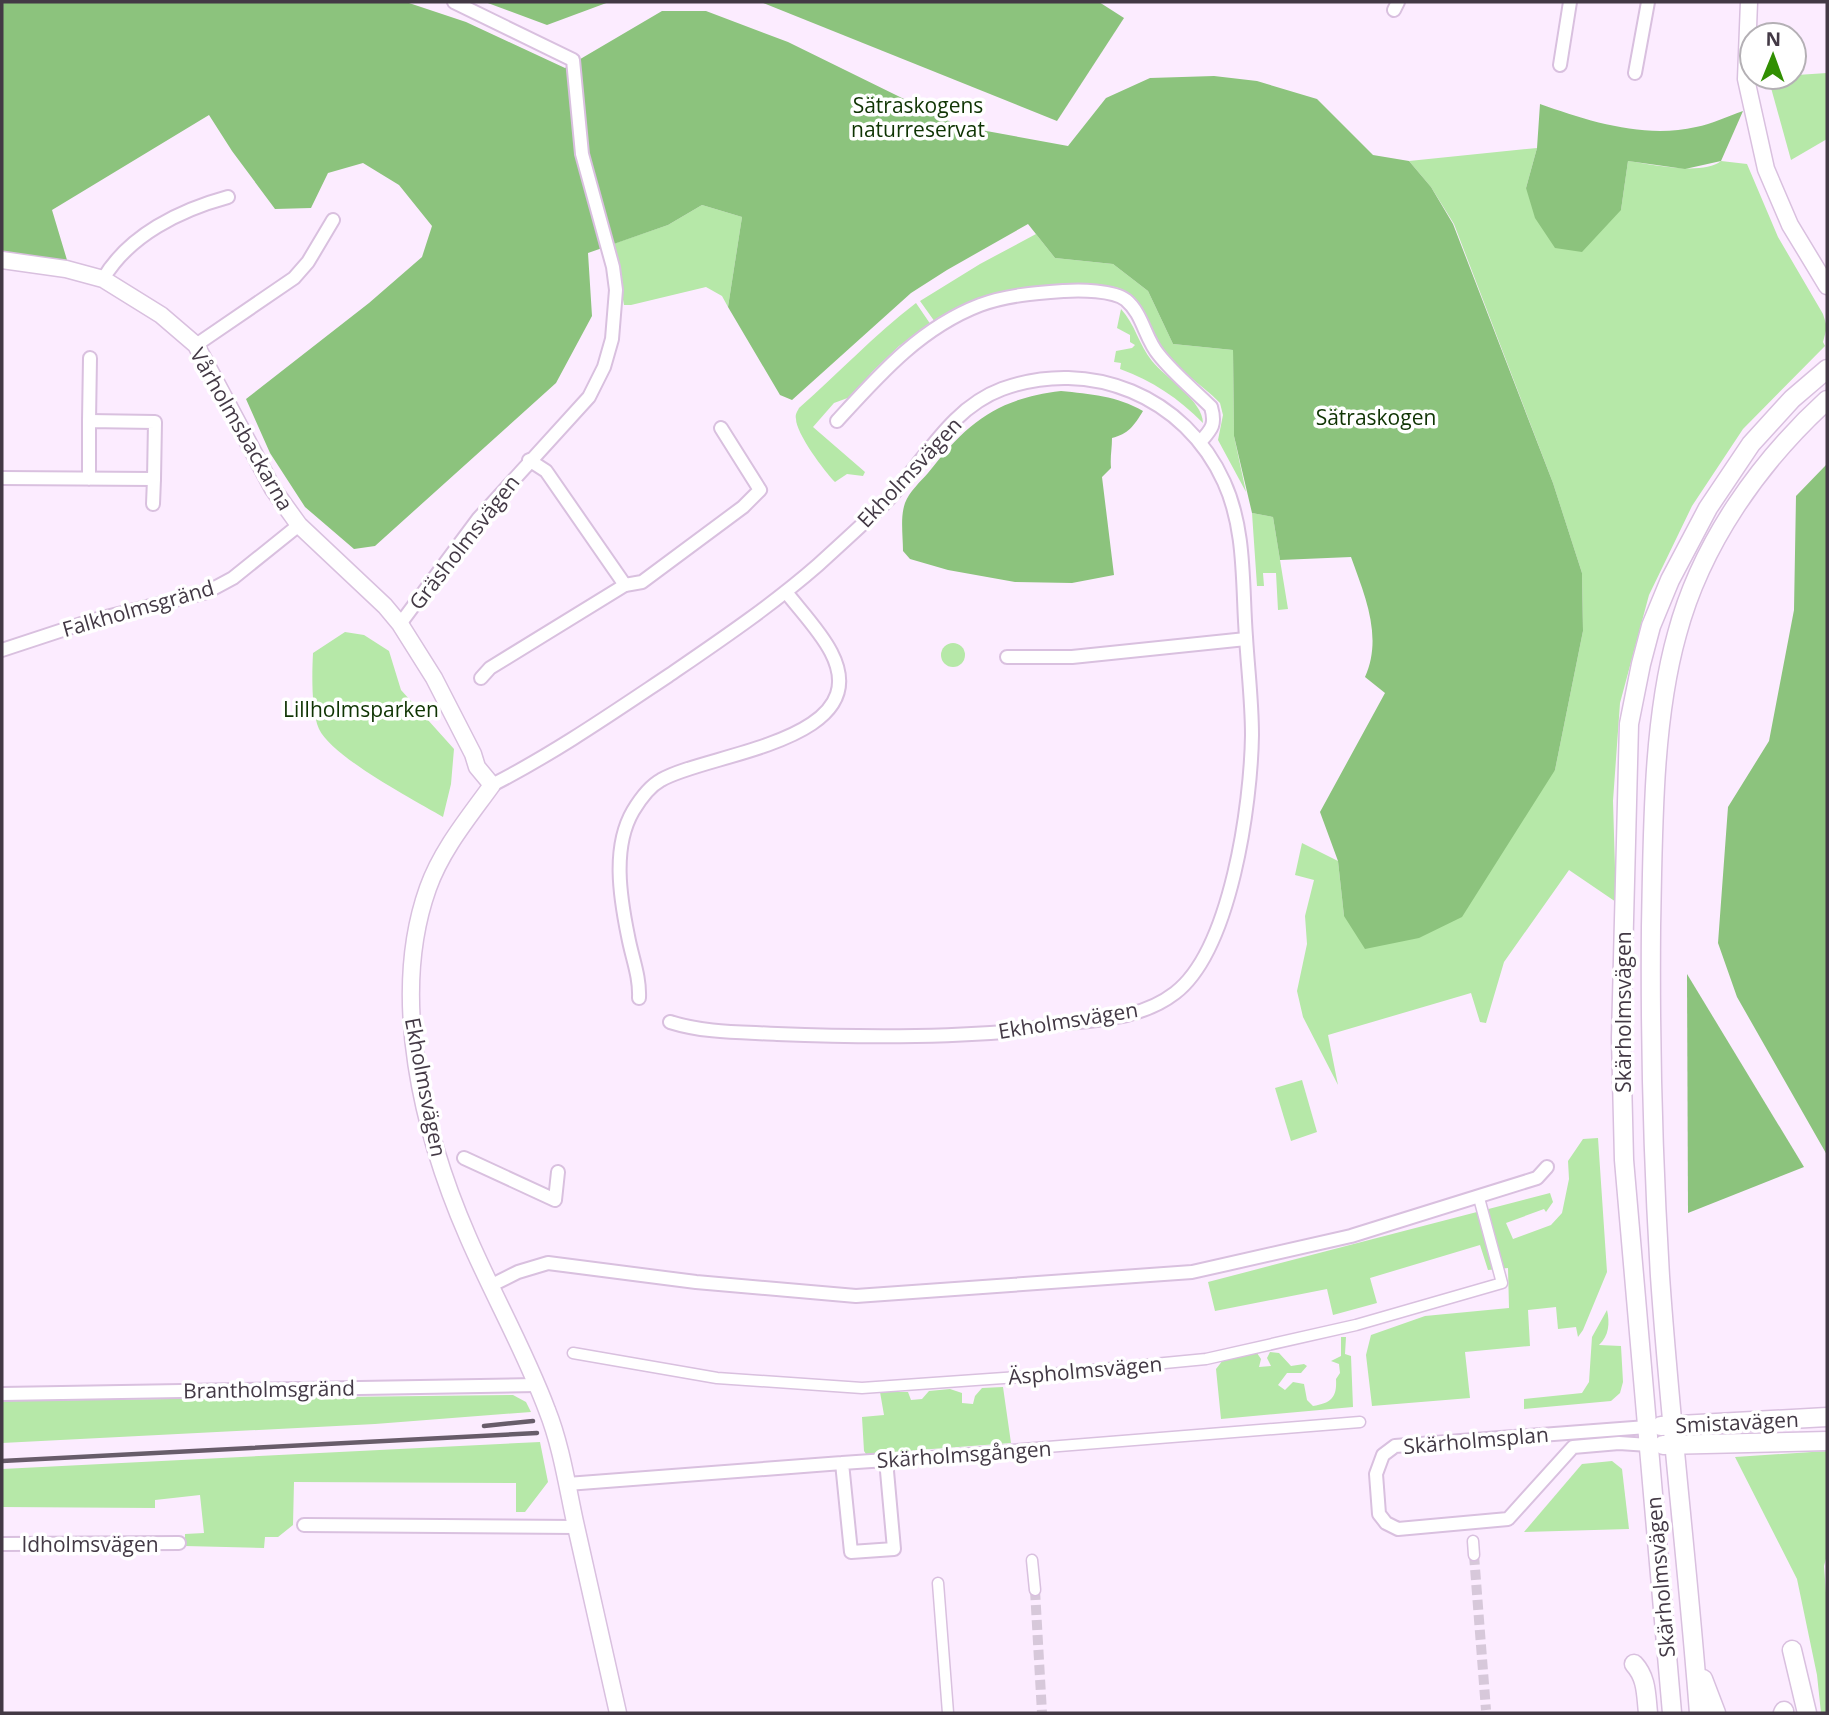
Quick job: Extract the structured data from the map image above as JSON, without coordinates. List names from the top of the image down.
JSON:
{
  "streets": {
    "main road": ["Skärholmsvägen", "Smistavägen"],
    "street": [
      "Vårholmsbackarna",
      "Ekholmsvägen",
      "Gräsholmsvägen",
      "Falkholmsgränd",
      "Äspholmsvägen",
      "Brantholmsgränd",
      "Skärholmsplan",
      "Skärholmsgången",
      "Idholmsvägen"
    ]
  },
  "crossings": [
    ["Vårholmsbackarna", "Ekholmsvägen"],
    ["Vårholmsbackarna", "Gräsholmsvägen"],
    ["Vårholmsbackarna", "Falkholmsgränd"],
    ["Ekholmsvägen", "Brantholmsgränd"],
    ["Ekholmsvägen", "Skärholmsgången"],
    ["Skärholmsvägen", "Smistavägen"],
    ["Skärholmsvägen", "Skärholmsplan"],
    ["Smistavägen", "Skärholmsplan"]
  ],
  "parks": ["Sätraskogens naturreservat", "Sätraskogen", "Lillholmsparken"],
  "north": "top"
}
